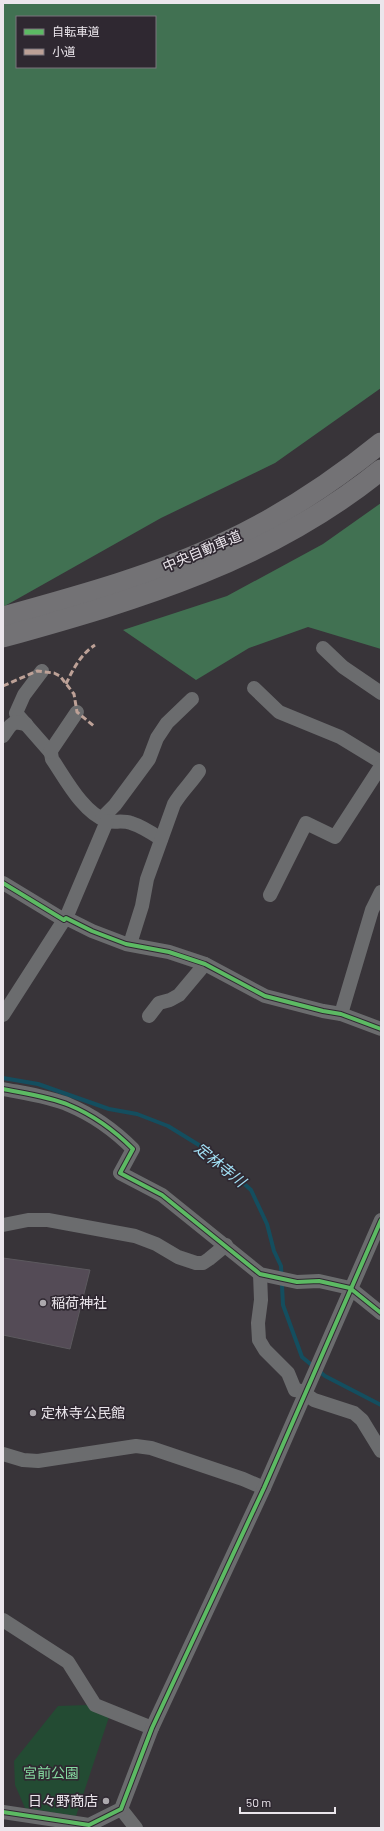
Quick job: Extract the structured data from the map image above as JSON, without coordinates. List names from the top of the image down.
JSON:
{
  "streets": {
    "highway": ["中央自動車道"]
  },
  "water": ["定林寺川"],
  "parks": ["宮前公園"],
  "places": ["稲荷神社", "定林寺公民館", "日々野商店"],
  "legend": ["自転車道", "小道"],
  "scale_bar": "50 m"
}
